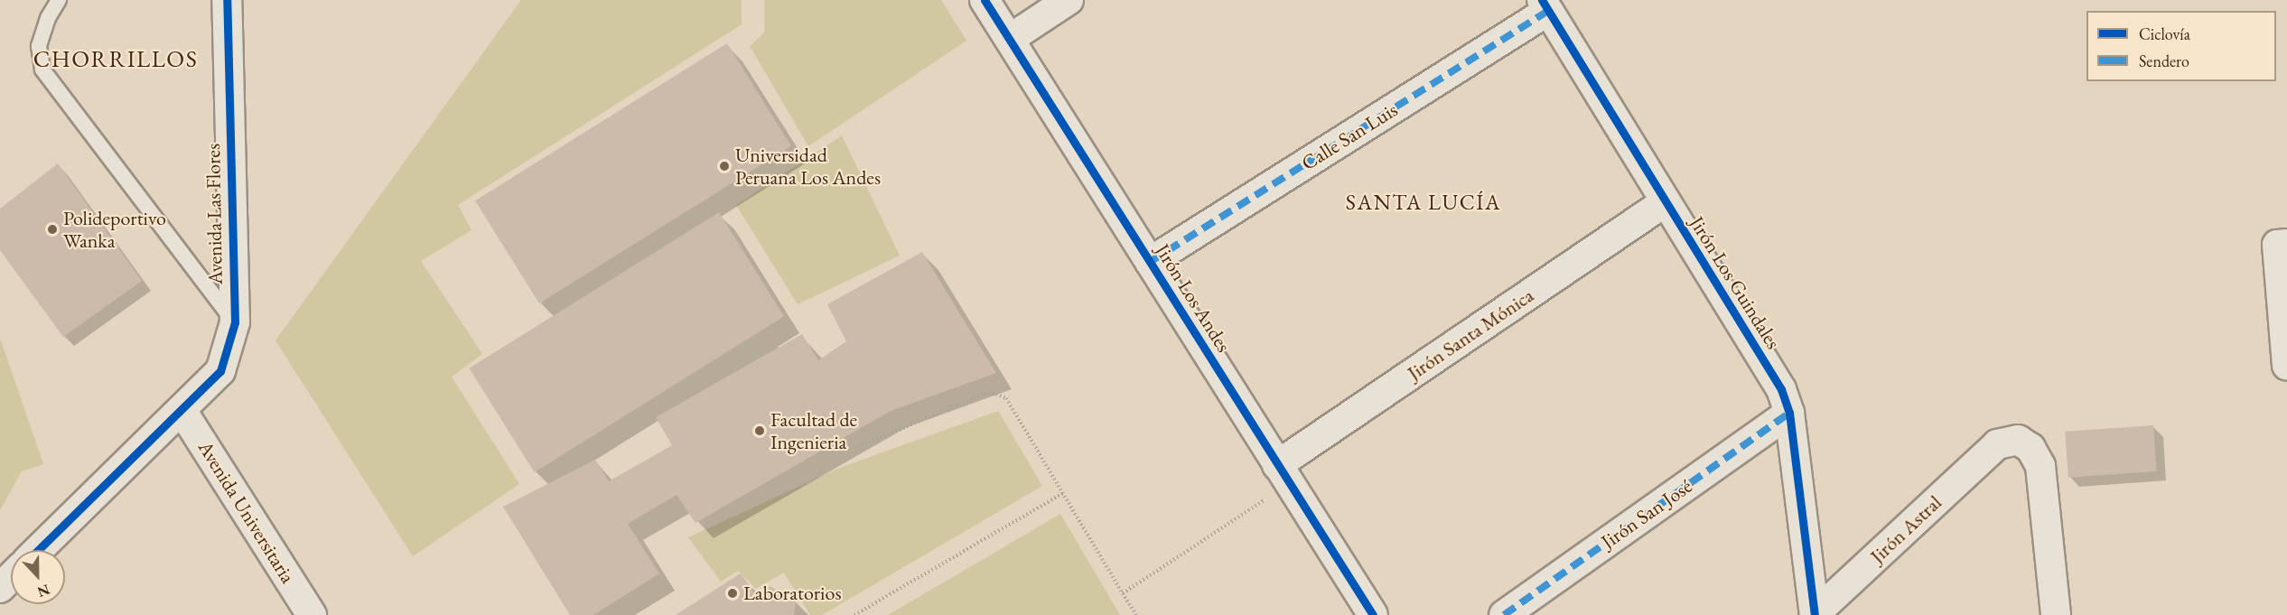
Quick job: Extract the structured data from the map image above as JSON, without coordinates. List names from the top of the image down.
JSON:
{
  "streets": {
    "street": [
      "Calle San Luis",
      "Avenida Las Flores",
      "Jirón Los Guindales",
      "Jirón Los Andes",
      "Jirón Santa Mónica",
      "Avenida Universitaria",
      "Jirón San José",
      "Jirón Astral"
    ]
  },
  "crossings": [
    ["Calle San Luis", "Jirón Los Guindales"],
    ["Calle San Luis", "Jirón Los Andes"],
    ["Avenida Las Flores", "Avenida Universitaria"],
    ["Jirón Los Guindales", "Jirón Santa Mónica"],
    ["Jirón Los Guindales", "Jirón San José"],
    ["Jirón Los Guindales", "Jirón Astral"],
    ["Jirón Los Andes", "Jirón Santa Mónica"]
  ],
  "districts": ["CHORRILLOS", "SANTA LUCÍA"],
  "places": [
    "Universidad Peruana Los Andes",
    "Polideportivo Wanka",
    "Facultad de Ingenieria",
    "Laboratorios"
  ],
  "legend": ["Ciclovía", "Sendero"],
  "north": "bottom"
}
